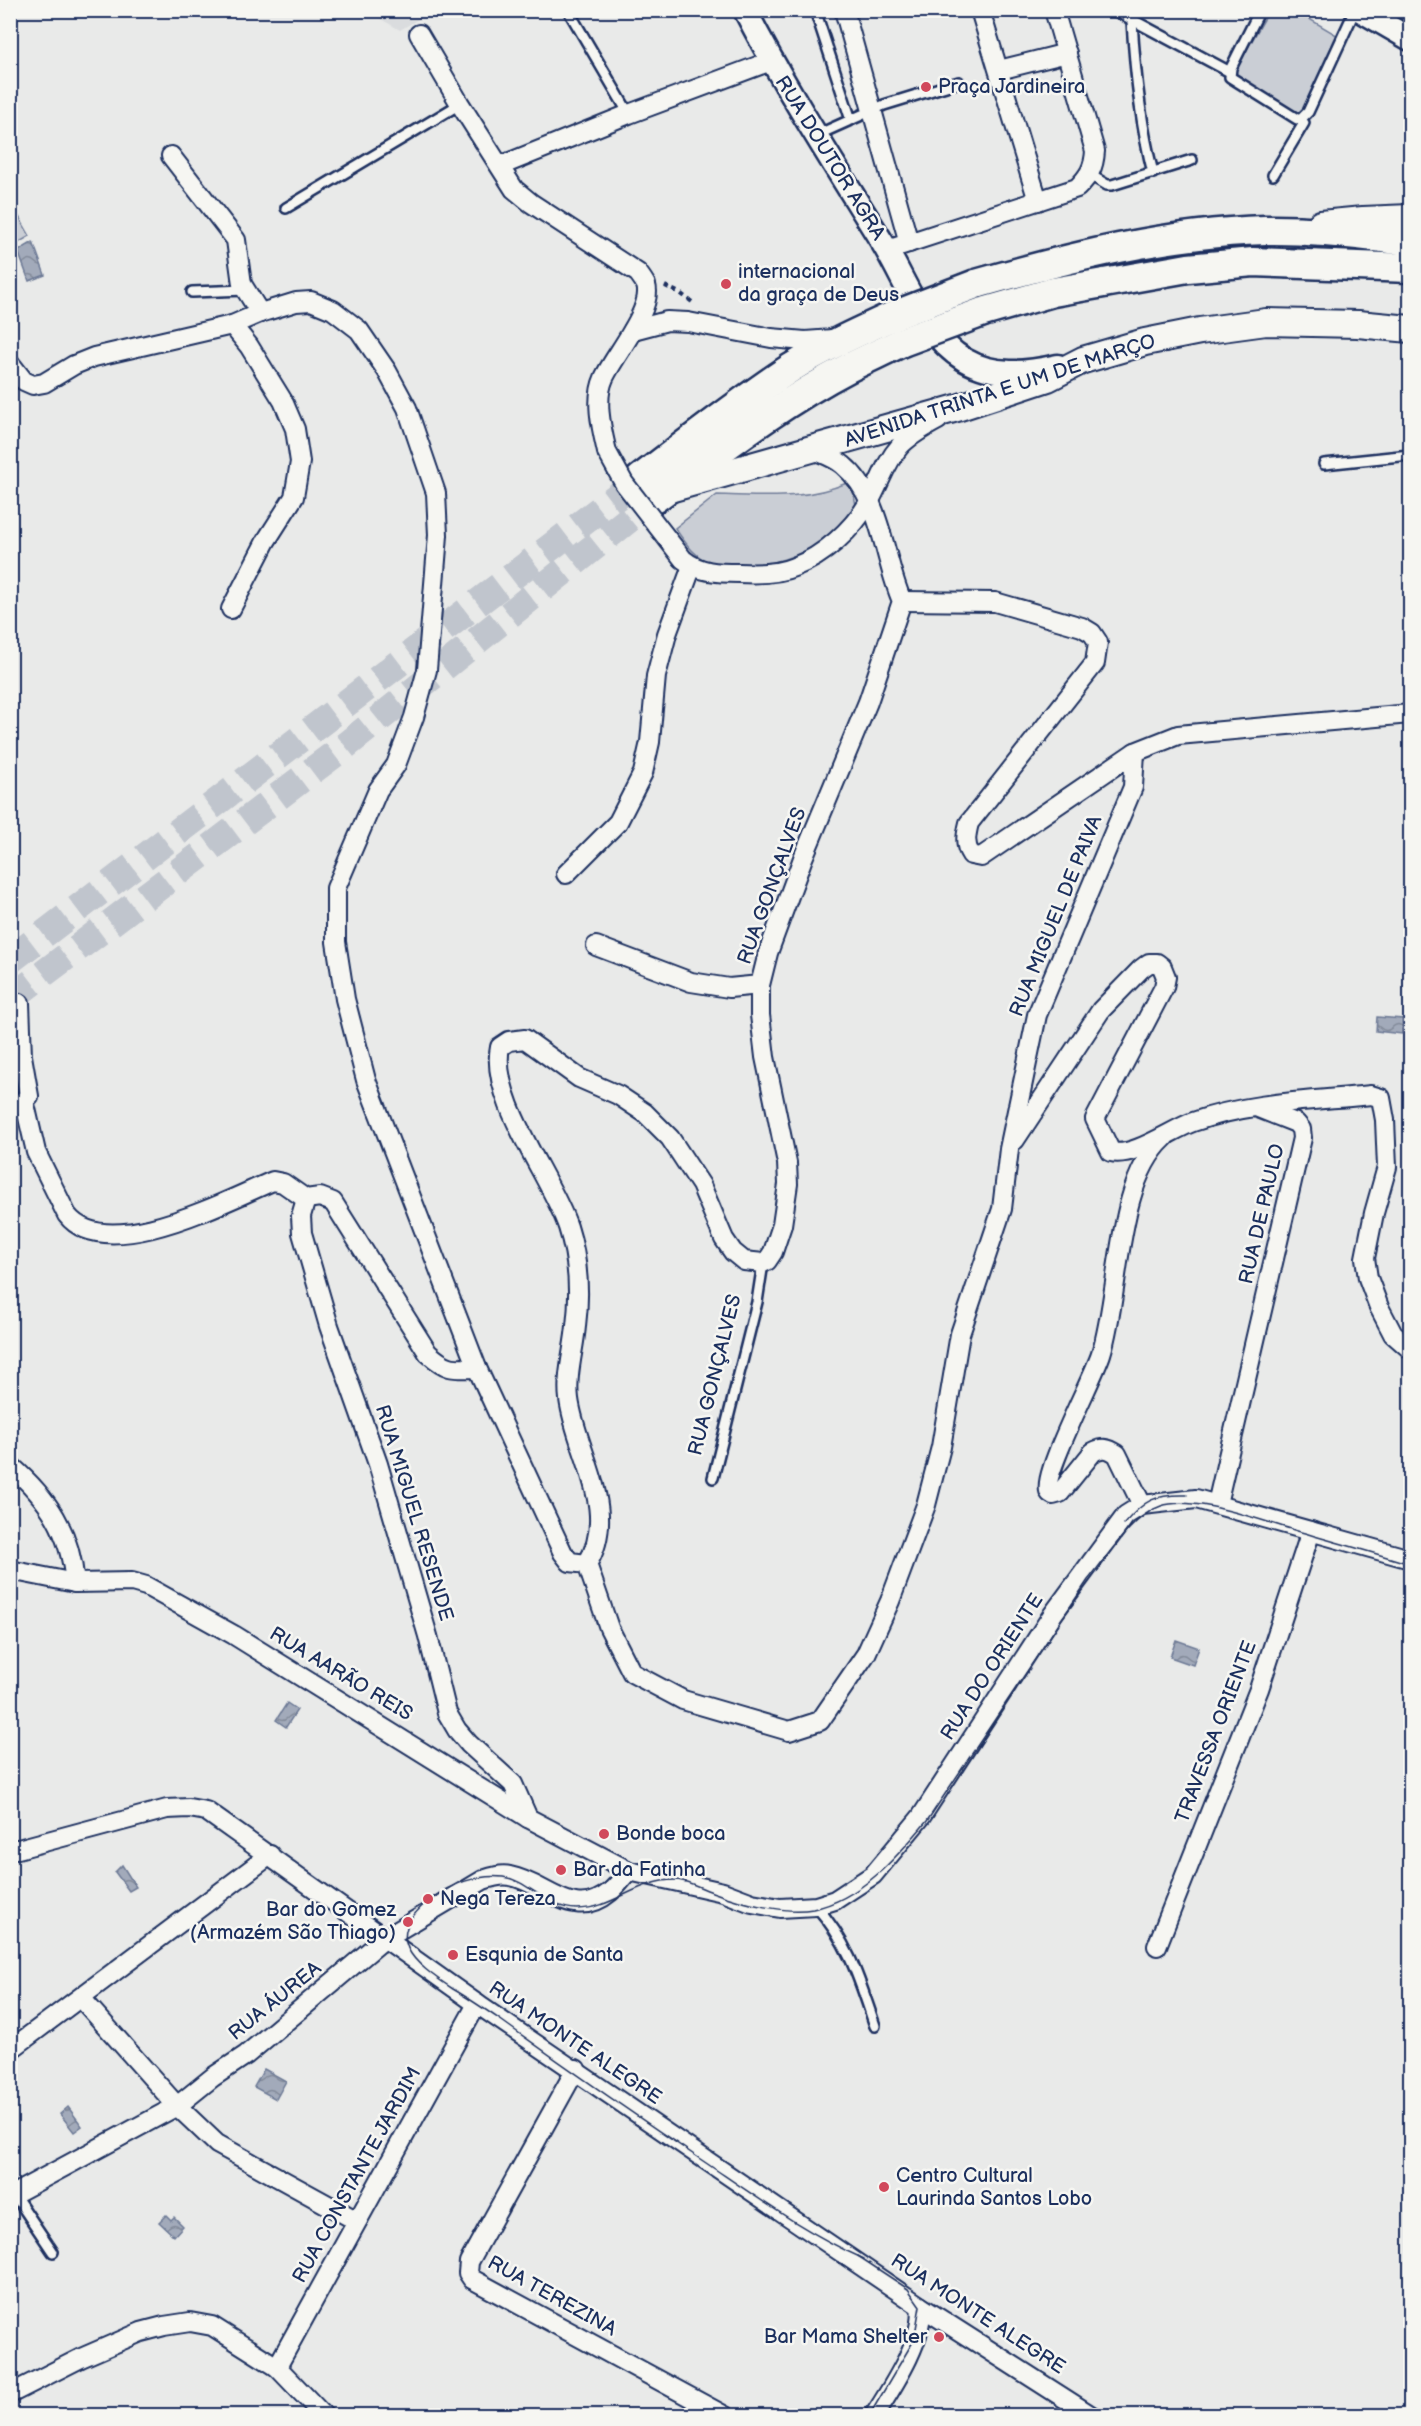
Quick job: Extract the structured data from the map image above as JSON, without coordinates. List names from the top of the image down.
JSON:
{
  "streets": {
    "main road": ["AVENIDA TRINTA E UM DE MARÇO"],
    "street": [
      "RUA DOUTOR AGRA",
      "RUA GONÇALVES",
      "RUA MIGUEL DE PAIVA",
      "RUA DE PAULO",
      "RUA MIGUEL RESENDE",
      "RUA DO ORIENTE",
      "RUA AARÃO REIS",
      "TRAVESSA ORIENTE",
      "RUA ÁUREA",
      "RUA MONTE ALEGRE",
      "RUA CONSTANTE JARDIM",
      "RUA TEREZINA"
    ]
  },
  "crossings": [
    ["RUA DOUTOR AGRA", "AVENIDA TRINTA E UM DE MARÇO"],
    ["RUA GONÇALVES", "RUA MIGUEL DE PAIVA"],
    ["RUA MIGUEL RESENDE", "RUA AARÃO REIS"],
    ["RUA DO ORIENTE", "RUA AARÃO REIS"],
    ["RUA DO ORIENTE", "RUA ÁUREA"],
    ["RUA AARÃO REIS", "RUA ÁUREA"],
    ["RUA ÁUREA", "RUA MONTE ALEGRE"],
    ["RUA MONTE ALEGRE", "RUA CONSTANTE JARDIM"],
    ["RUA MONTE ALEGRE", "RUA TEREZINA"]
  ],
  "places": [
    "Praça Jardineira",
    "internacional da graça de Deus",
    "Bonde boca",
    "Bar da Fatinha",
    "Nega Tereza",
    "Bar do Gomez (Armazém São Thiago)",
    "Esqunia de Santa",
    "Centro Cultural Laurinda Santos Lobo",
    "Bar Mama Shelter"
  ]
}
